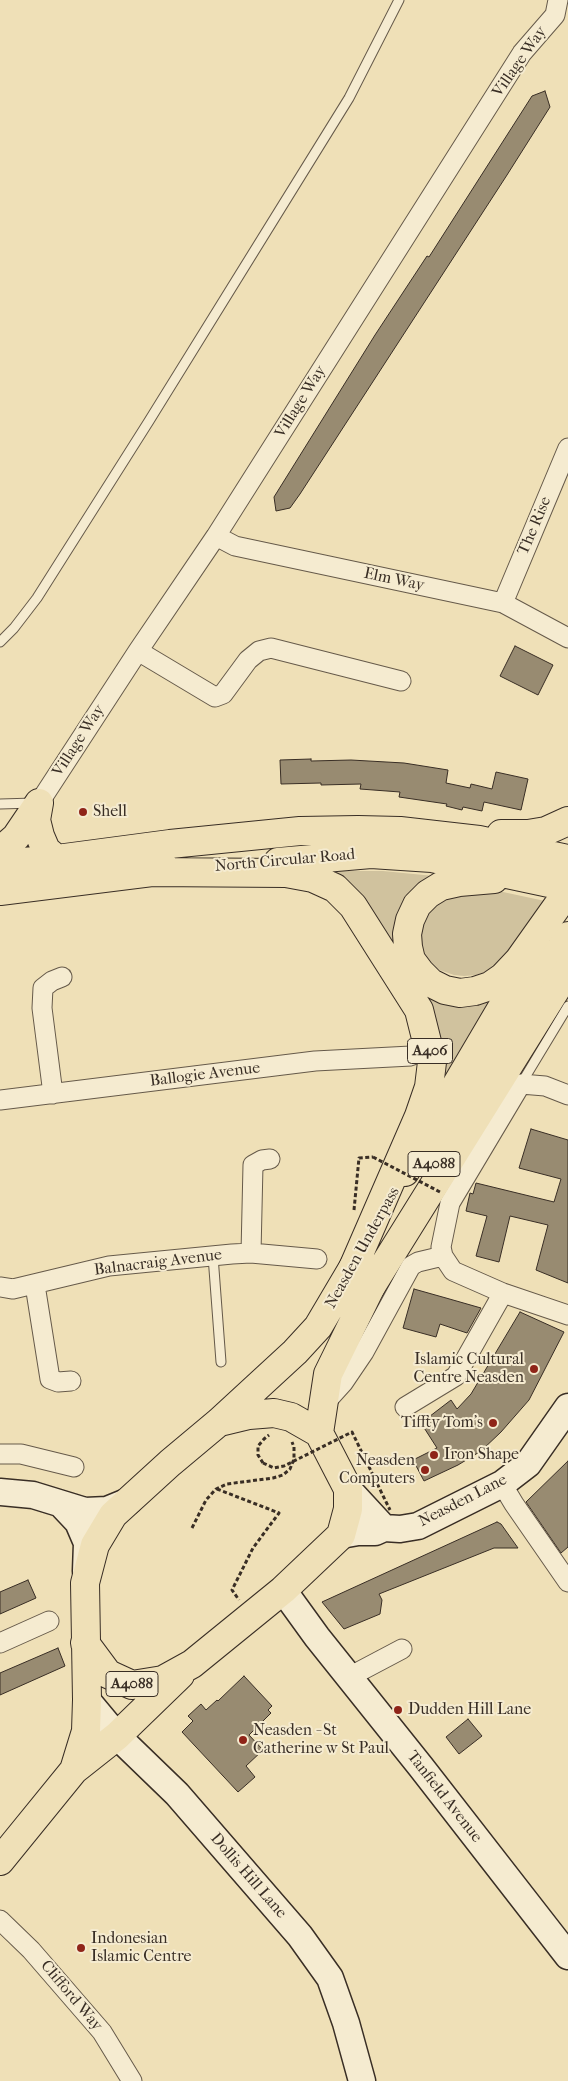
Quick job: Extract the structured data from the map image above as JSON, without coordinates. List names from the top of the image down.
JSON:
{
  "streets": {
    "main road": [
      "North Circular Road",
      "A406",
      "A4088",
      "Neasden Underpass"
    ],
    "street": [
      "Village Way",
      "The Rise",
      "Elm Way",
      "Ballogie Avenue",
      "Balnacraig Avenue",
      "Neasden Lane",
      "Tanfield Avenue",
      "Dollis Hill Lane",
      "Clifford Way"
    ]
  },
  "crossings": [
    ["Village Way", "Elm Way"],
    ["The Rise", "Elm Way"],
    ["North Circular Road", "A406"],
    ["North Circular Road", "Neasden Underpass"],
    ["A406", "Neasden Underpass"],
    ["A4088", "Neasden Underpass"],
    ["A4088", "Neasden Lane"],
    ["A4088", "Tanfield Avenue"],
    ["A4088", "Dollis Hill Lane"]
  ],
  "places": [
    "Shell",
    "Islamic Cultural Centre Neasden",
    "Tiffty Tom's",
    "Iron Shape",
    "Neasden Computers",
    "Dudden Hill Lane",
    "Neasden - St Catherine w St Paul",
    "Indonesian Islamic Centre"
  ]
}
